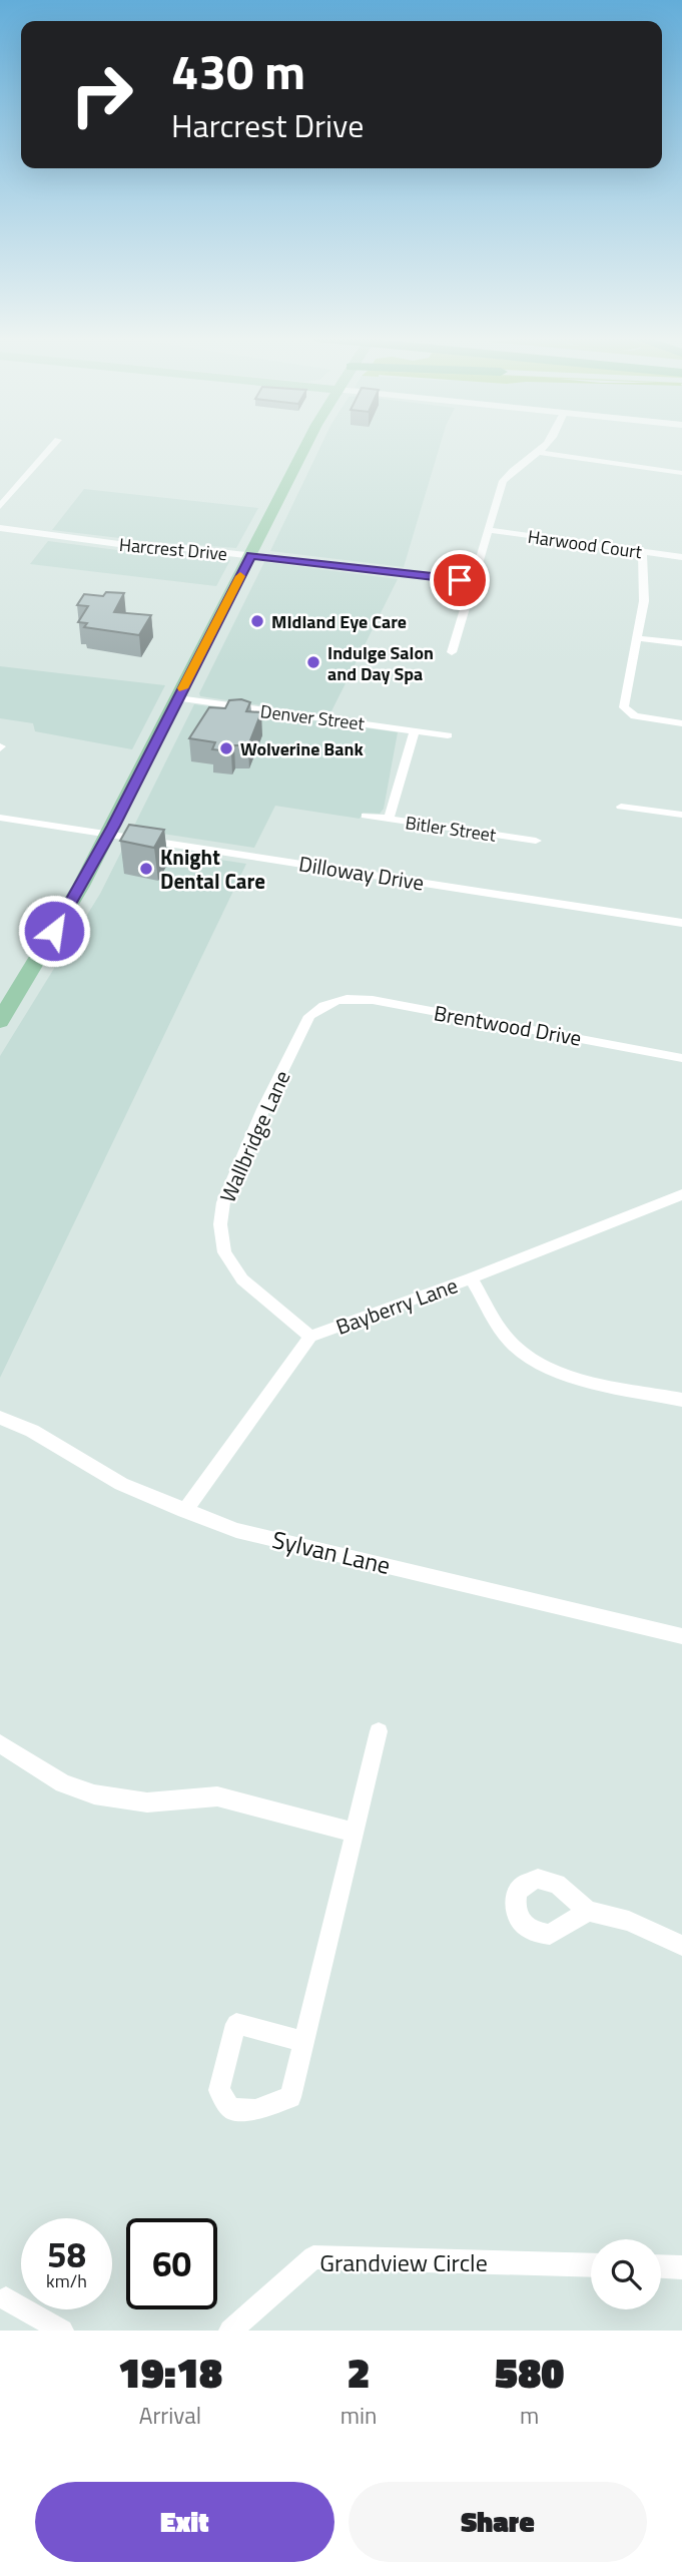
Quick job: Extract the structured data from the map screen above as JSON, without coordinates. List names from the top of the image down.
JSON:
{
  "streets": {
    "street": [
      "Harwood Court",
      "Harcrest Drive",
      "Denver Street",
      "Bitler Street",
      "Dilloway Drive",
      "Brentwood Drive",
      "Wallbridge Lane",
      "Bayberry Lane",
      "Sylvan Lane",
      "Grandview Circle"
    ]
  },
  "crossings": [
    ["Brentwood Drive", "Wallbridge Lane"],
    ["Wallbridge Lane", "Bayberry Lane"],
    ["Bayberry Lane", "Sylvan Lane"]
  ],
  "places": [
    "MIdland Eye Care",
    "Indulge Salon and Day Spa",
    "Wolverine Bank",
    "Knight Dental Care"
  ],
  "page": {
    "turn": ["430 m", "Harcrest Drive"],
    "speed": "58 km/h",
    "limit": "60",
    "eta": [
      "19:18",
      "Arrival",
      "2",
      "min",
      "580",
      "m"
    ],
    "buttons": ["Exit", "Share"]
  }
}
